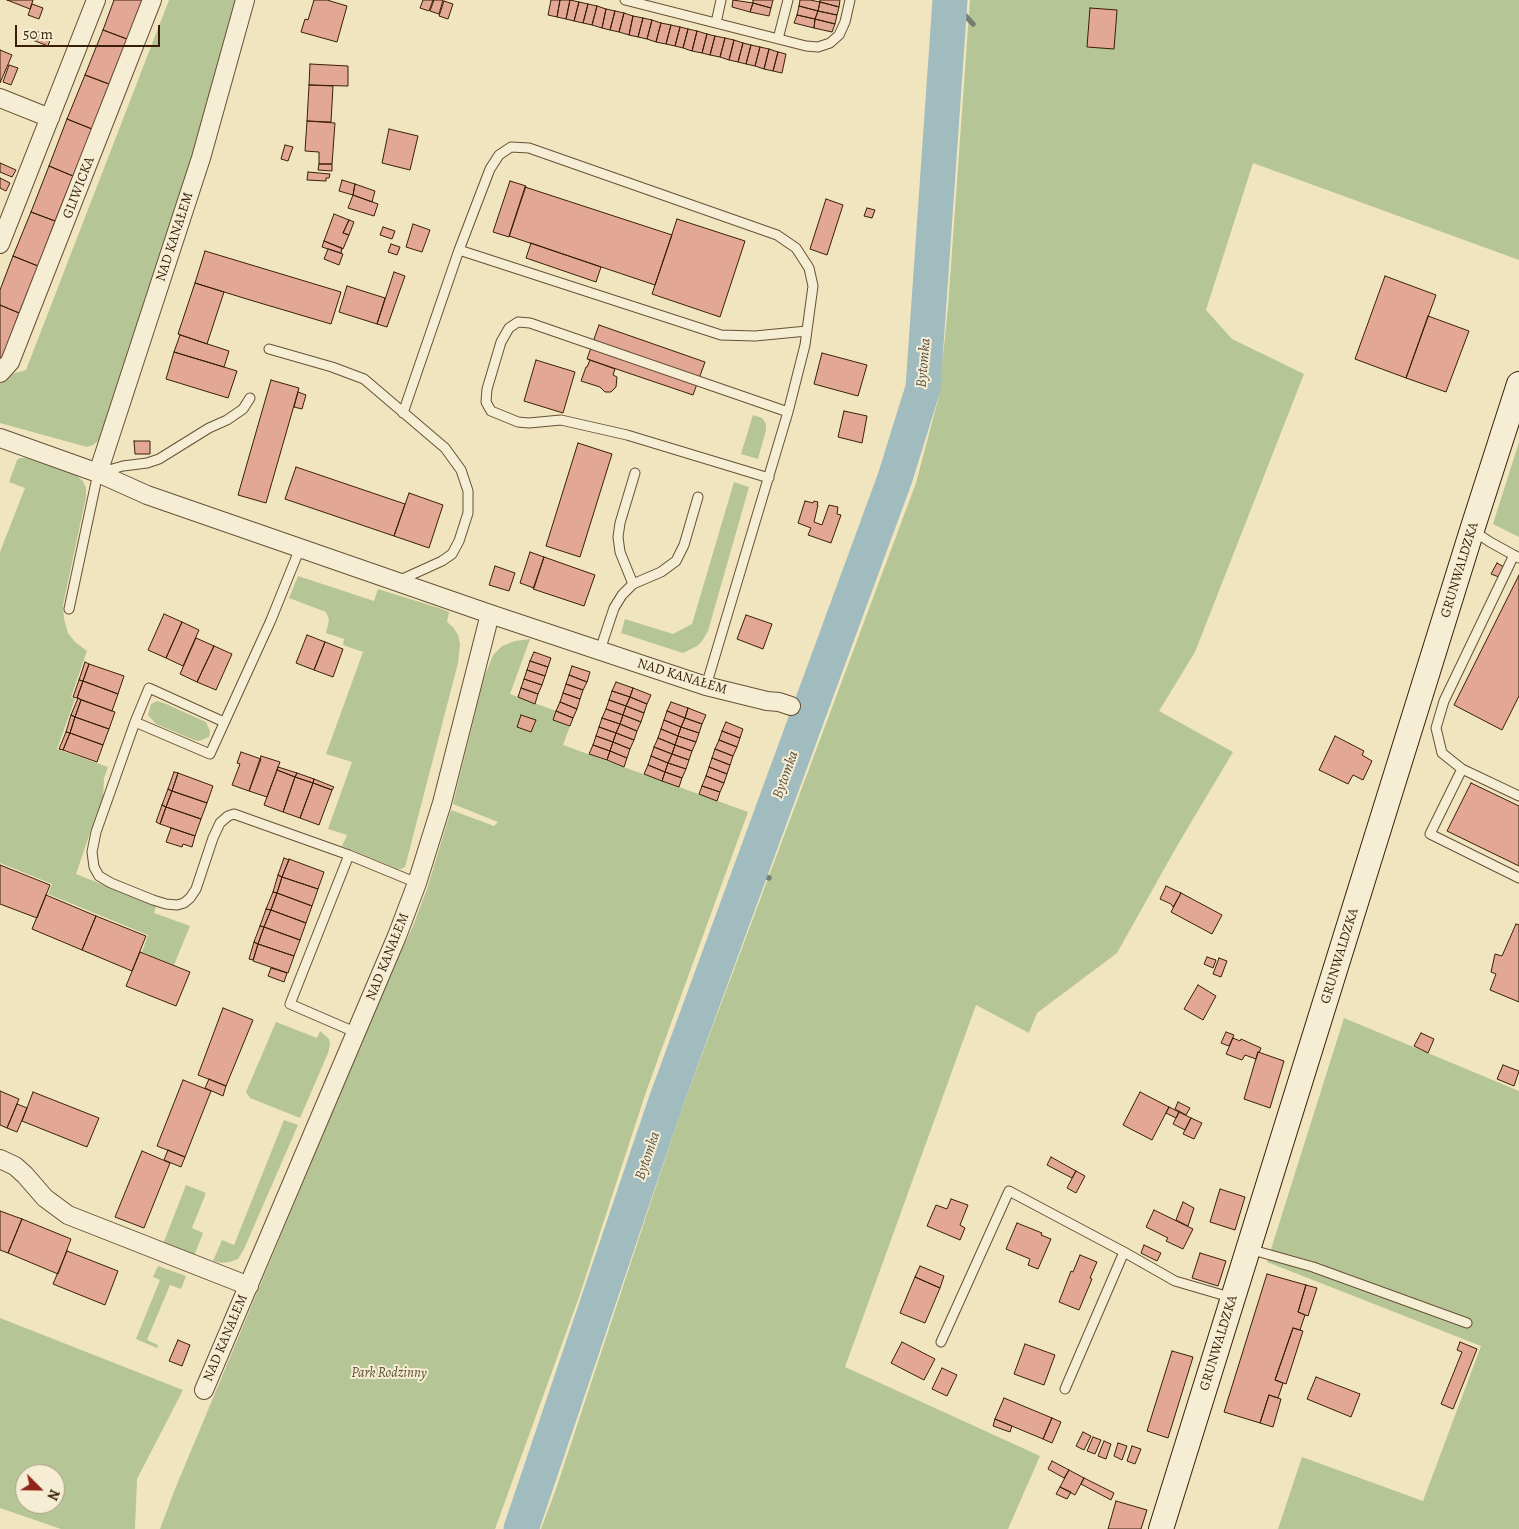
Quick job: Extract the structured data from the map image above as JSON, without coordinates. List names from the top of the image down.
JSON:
{
  "streets": {
    "street": ["GLIWICKA", "NAD KANAŁEM", "GRUNWALDZKA"]
  },
  "water": ["Bytomka"],
  "parks": ["Park Rodzinny"],
  "scale_bar": "50 m",
  "north": "bottom right"
}
